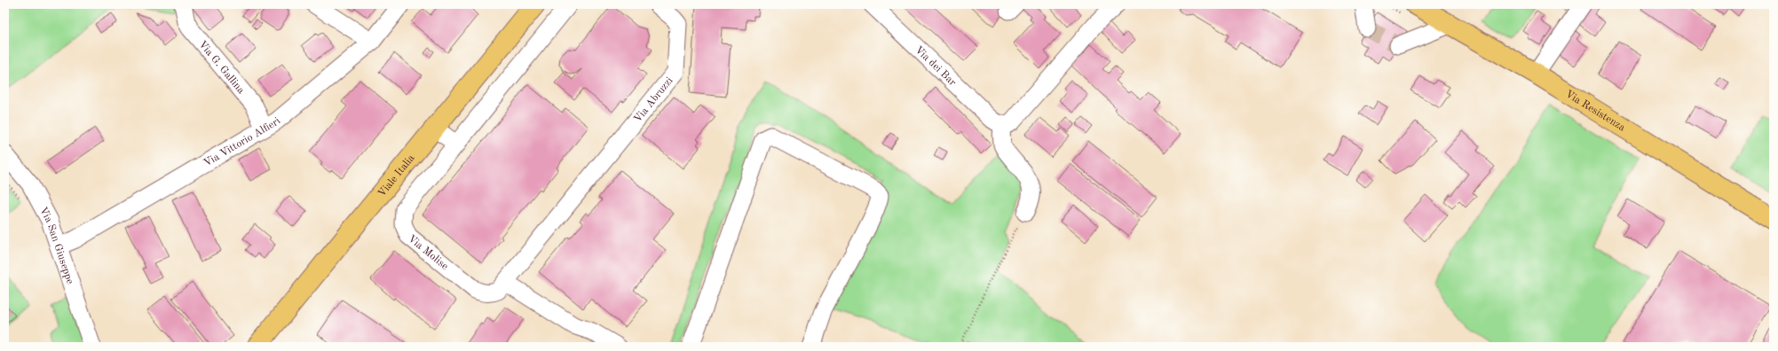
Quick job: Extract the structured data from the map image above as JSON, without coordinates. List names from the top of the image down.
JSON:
{
  "streets": {
    "main road": ["Via Resistenza", "Viale Italia"],
    "street": [
      "Via dei Bar",
      "Via G. Gallina",
      "Via Abruzzi",
      "Via Vittorio Alfieri",
      "Via San Giuseppe",
      "Via Molise"
    ]
  },
  "crossings": [
    ["Via G. Gallina", "Via Vittorio Alfieri"],
    ["Via Abruzzi", "Via Molise"],
    ["Via Vittorio Alfieri", "Via San Giuseppe"]
  ]
}
